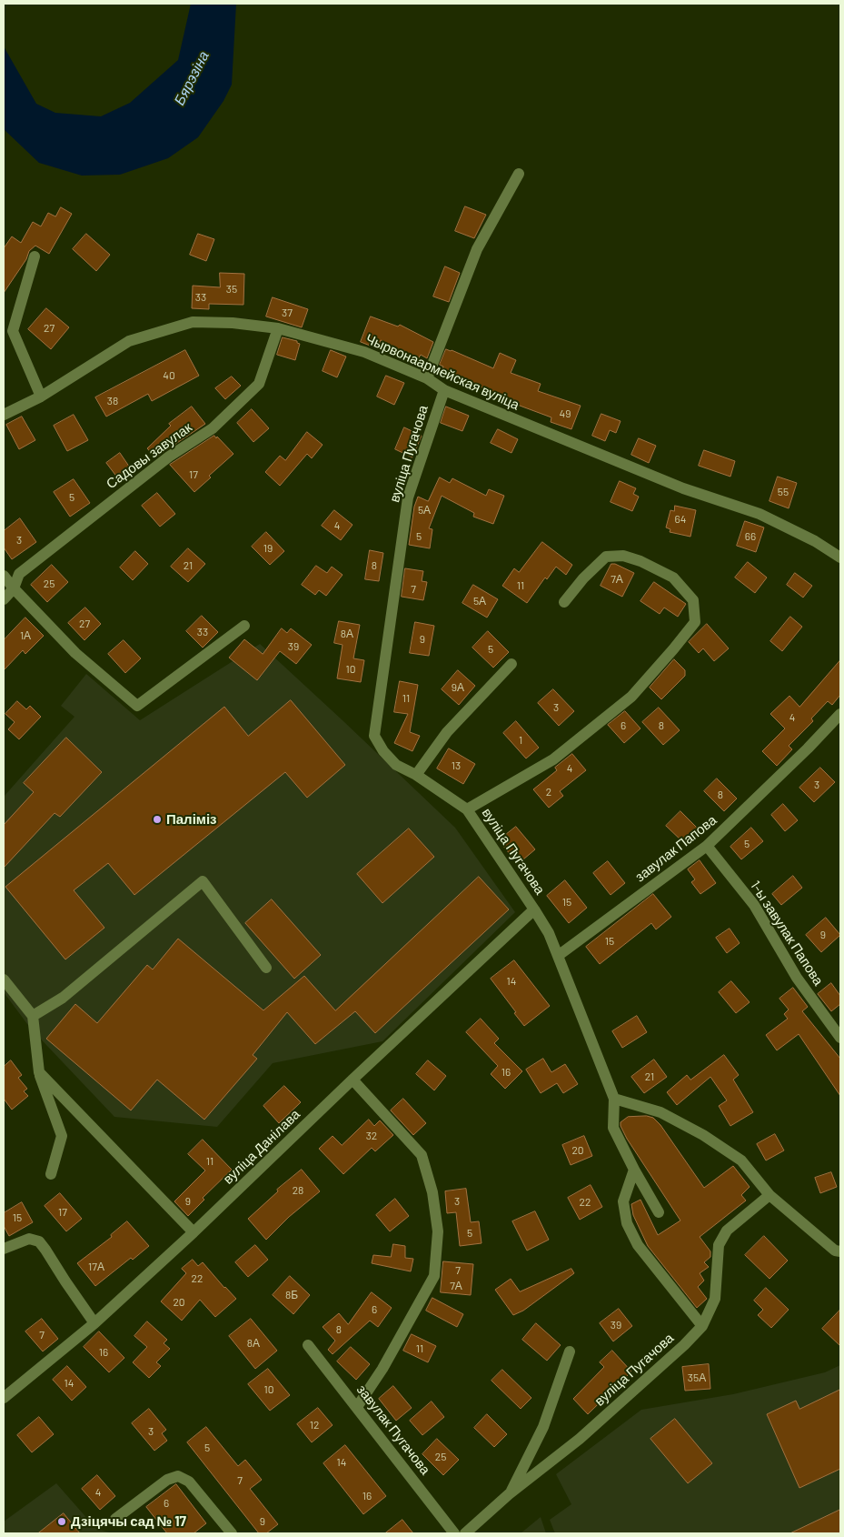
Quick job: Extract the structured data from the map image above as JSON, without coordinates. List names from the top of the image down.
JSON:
{
  "streets": {
    "street": [
      "Чырвонаармейская вуліца",
      "вуліца Пугачова",
      "Садовы завулак",
      "завулак Папова",
      "1-ы завулак Папова",
      "вуліца Данілава",
      "завулак Пугачова"
    ]
  },
  "crossings": [
    ["Чырвонаармейская вуліца", "вуліца Пугачова"],
    ["Чырвонаармейская вуліца", "Садовы завулак"],
    ["вуліца Пугачова", "завулак Папова"],
    ["вуліца Пугачова", "вуліца Данілава"],
    ["завулак Папова", "1-ы завулак Папова"]
  ],
  "water": ["Бярэзіна"],
  "places": ["Паліміз", "Дзіцячы сад № 17"],
  "house_numbers": [
    "35",
    "33",
    "37",
    "27",
    "40",
    "38",
    "49",
    "17",
    "55",
    "5",
    "5А",
    "64",
    "4",
    "5",
    "66",
    "3",
    "19",
    "21",
    "8",
    "7А",
    "25",
    "11",
    "7",
    "5А",
    "27",
    "33",
    "8А",
    "1А",
    "9",
    "39",
    "5",
    "10",
    "9А",
    "11",
    "3",
    "4",
    "6",
    "8",
    "1",
    "13",
    "4",
    "3",
    "2",
    "8",
    "5",
    "15",
    "9",
    "15",
    "14",
    "16",
    "21",
    "32",
    "20",
    "11",
    "28",
    "9",
    "3",
    "22",
    "17",
    "15",
    "5",
    "17А",
    "7",
    "22",
    "7А",
    "8Б",
    "20",
    "6",
    "39",
    "8",
    "7",
    "8А",
    "11",
    "16",
    "35А",
    "14",
    "10",
    "12",
    "3",
    "5",
    "25",
    "14",
    "7",
    "4",
    "16",
    "6",
    "9"
  ]
}
